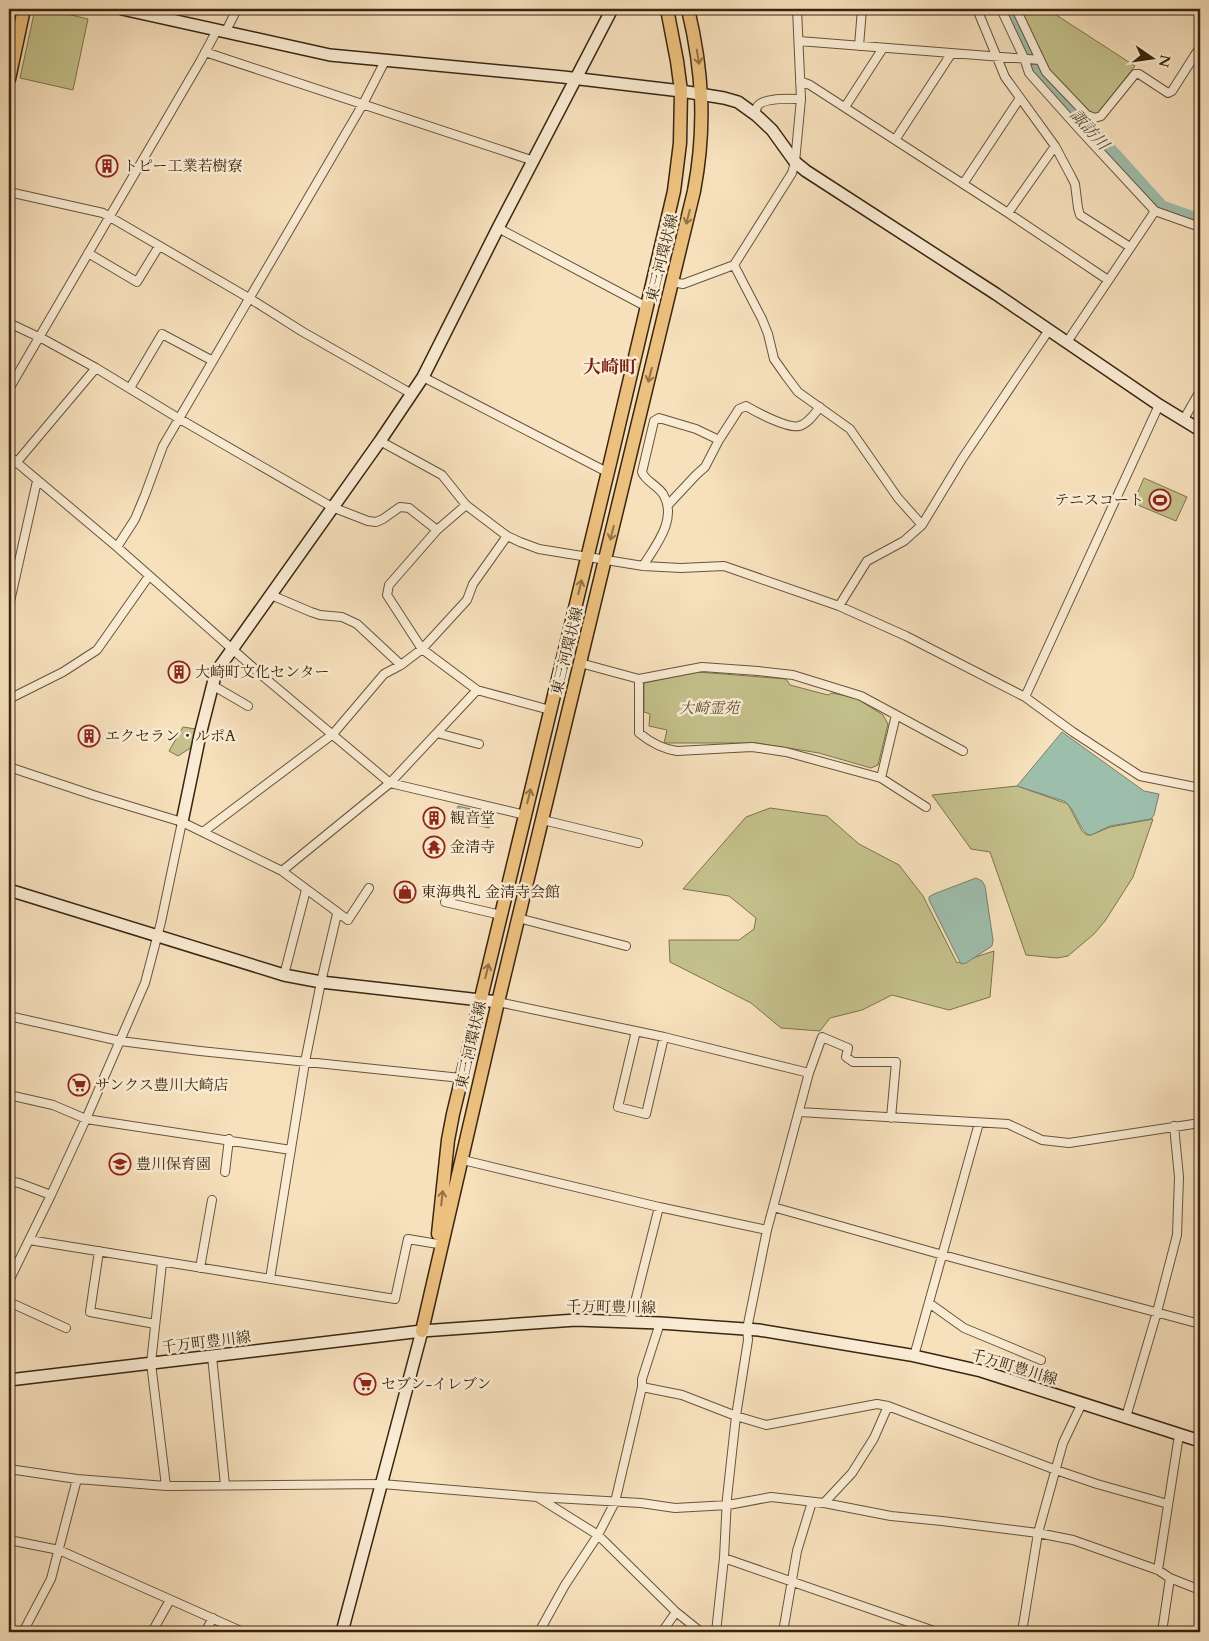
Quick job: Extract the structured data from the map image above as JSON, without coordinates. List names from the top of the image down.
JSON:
{
  "streets": {
    "main road": ["東三河環状線"],
    "street": ["千万町豊川線"]
  },
  "crossings": [
    ["東三河環状線", "千万町豊川線"]
  ],
  "districts": ["大崎町"],
  "water": ["諏訪川"],
  "parks": ["大崎霊苑"],
  "places": {
    "building": [
      "トピー工業若樹寮",
      "大崎町文化センター",
      "エクセラン・ルポA",
      "観音堂"
    ],
    "sports": ["テニスコート"],
    "temple": ["金清寺"],
    "shop": ["東海典礼 金清寺会館"],
    "supermarket": ["サンクス豊川大崎店", "セブン-イレブン"],
    "school or university": ["豊川保育園"]
  },
  "north": "right"
}
